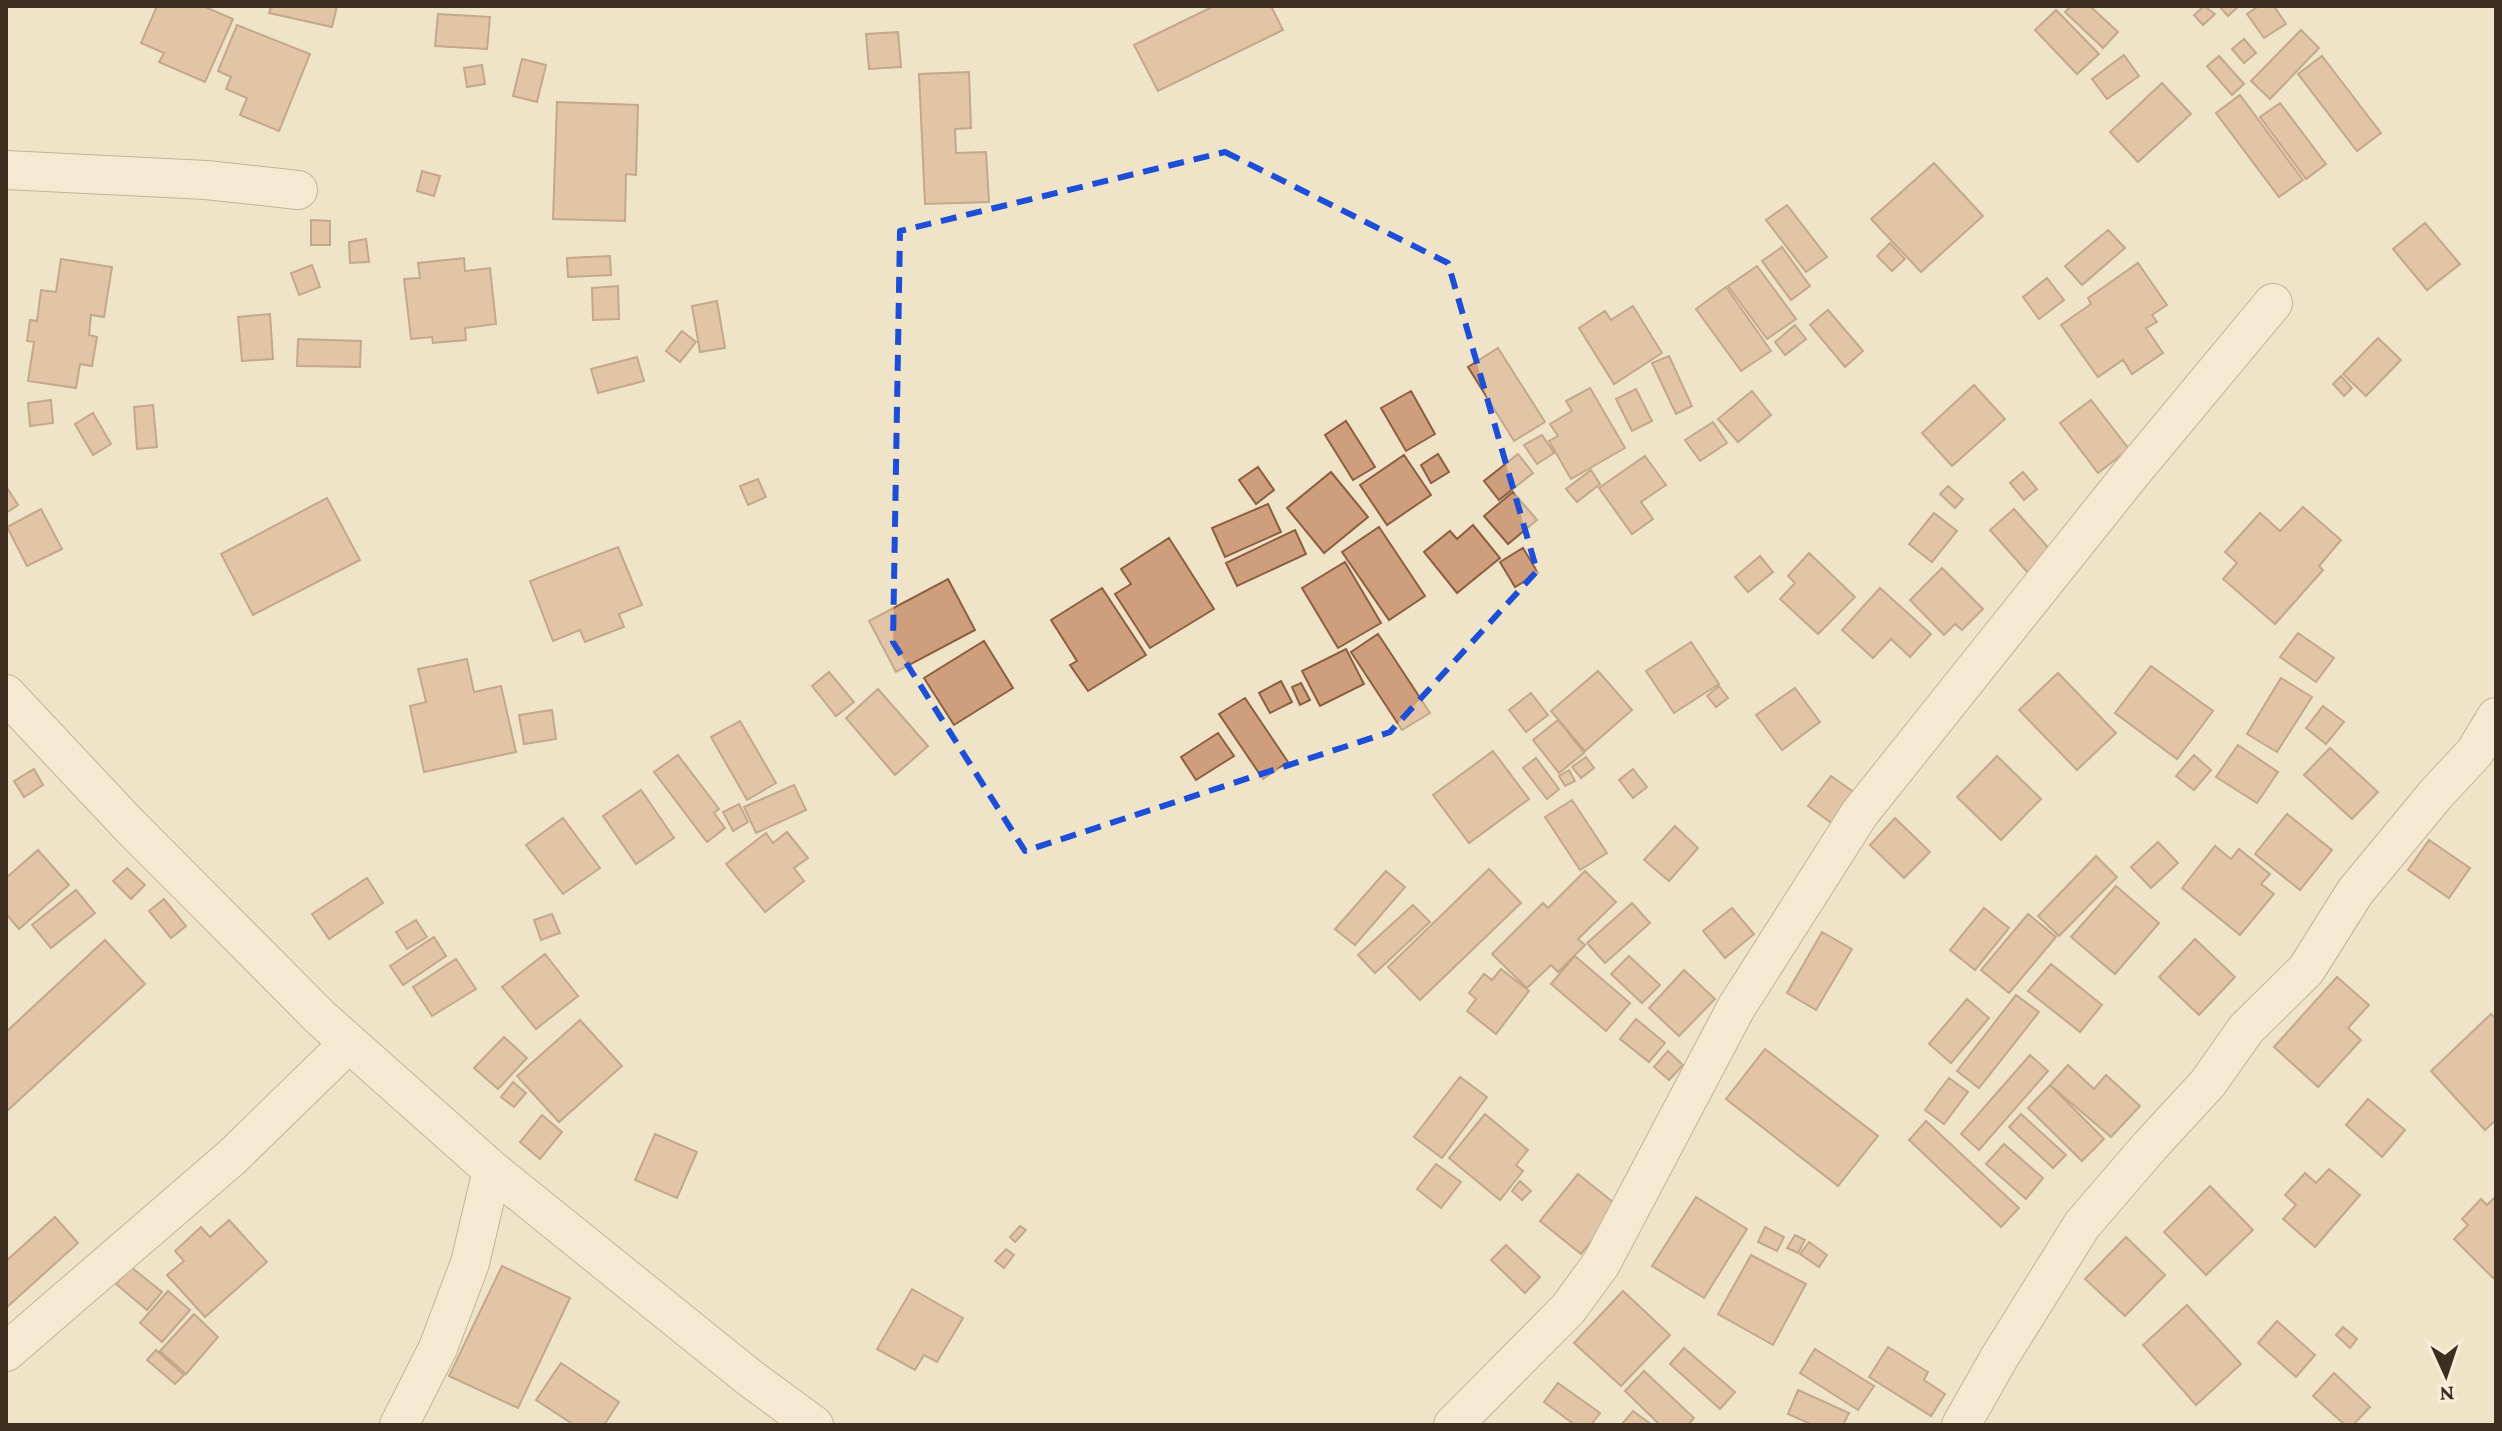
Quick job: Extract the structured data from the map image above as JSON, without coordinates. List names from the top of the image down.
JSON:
{
  "north": "bottom"
}
